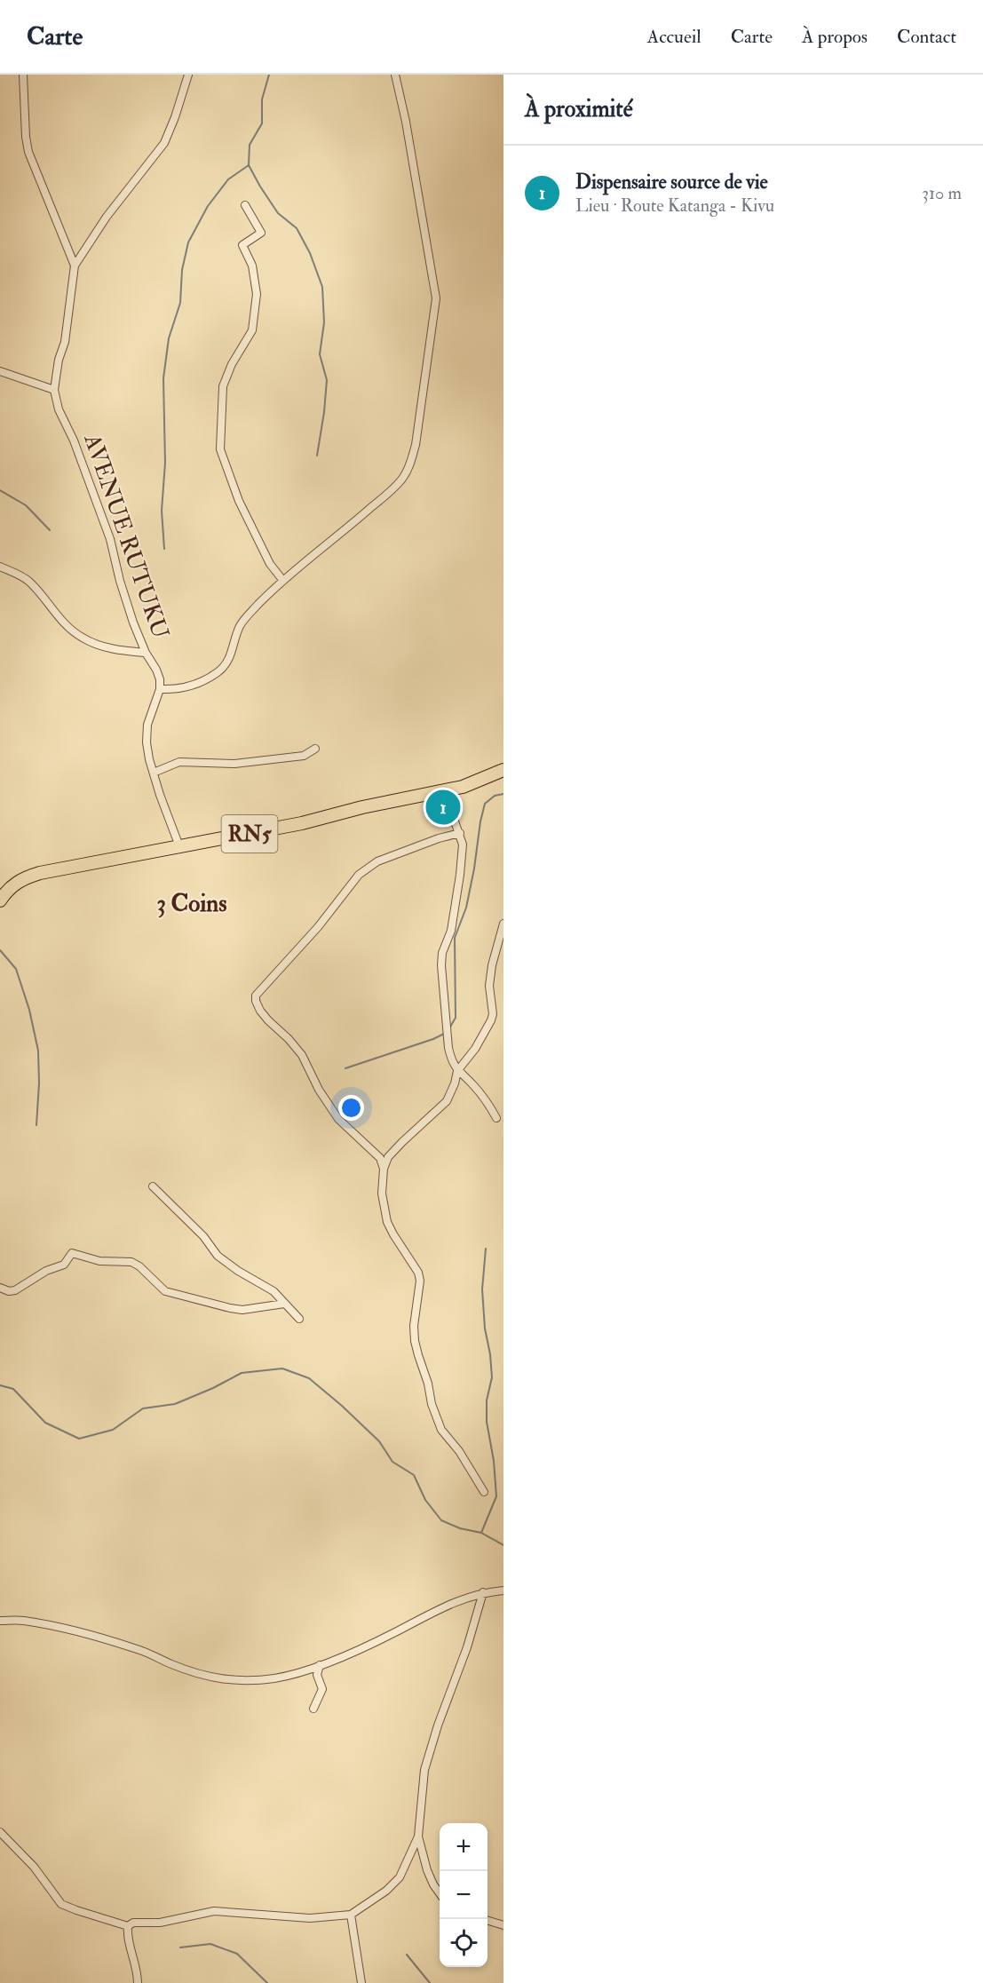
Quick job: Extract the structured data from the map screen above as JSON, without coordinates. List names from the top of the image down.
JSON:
{
  "streets": {
    "highway": ["RN5"],
    "street": ["AVENUE RUTUKU"]
  },
  "districts": ["3 Coins"],
  "page": {
    "header": "Carte",
    "nav": [
      "Accueil",
      "Carte",
      "À propos",
      "Contact"
    ],
    "heading": "À proximité",
    "list": [
      {
        "mark": "1",
        "name": "Dispensaire source de vie",
        "note": "Lieu · Route Katanga - Kivu",
        "value": "310 m"
      }
    ],
    "pins": "1",
    "map_buttons": ["+", "−"]
  }
}
